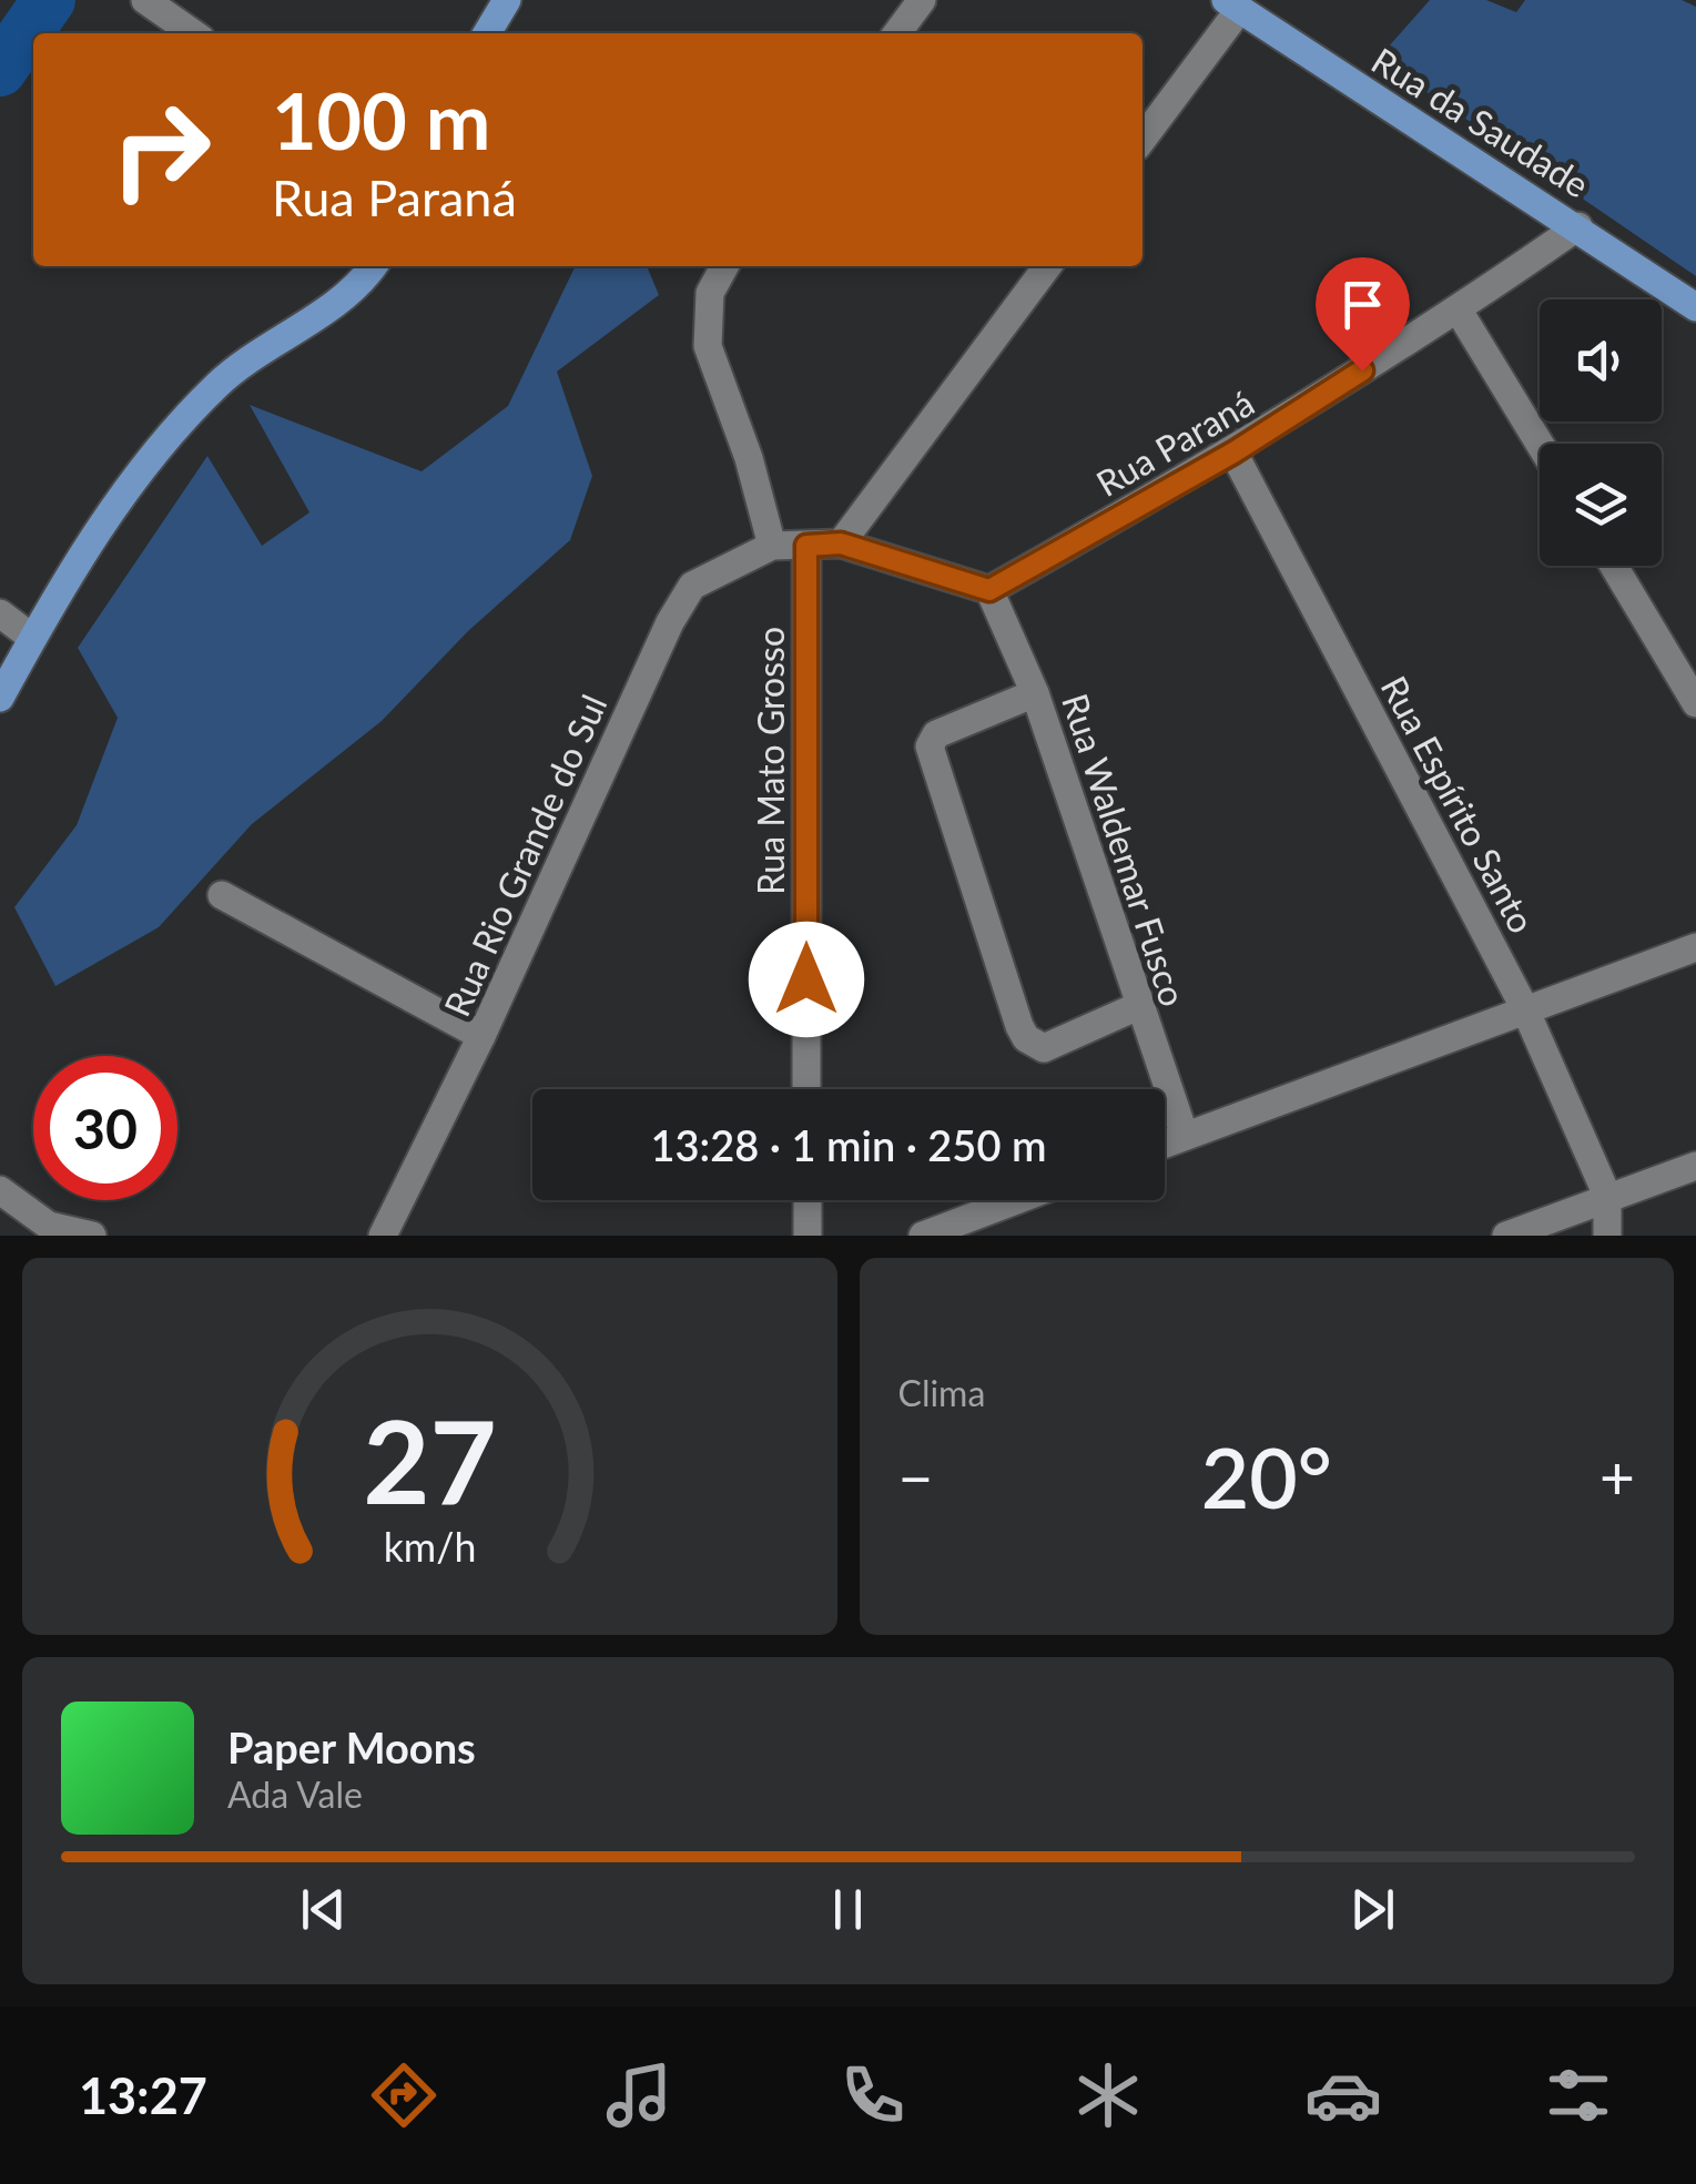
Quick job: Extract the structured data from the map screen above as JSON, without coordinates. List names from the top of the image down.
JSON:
{
  "streets": {
    "main road": ["Rua da Saudade"],
    "street": [
      "Rua Paraná",
      "Rua Mato Grosso",
      "Rua Espírito Santo",
      "Rua Waldemar Fusco",
      "Rua Rio Grande do Sul"
    ]
  },
  "crossings": [
    ["Rua da Saudade", "Rua Paraná"],
    ["Rua Paraná", "Rua Espírito Santo"],
    ["Rua Paraná", "Rua Waldemar Fusco"]
  ],
  "page": {
    "turn": ["100 m", "Rua Paraná"],
    "limit": "30",
    "trip": "13:28 · 1 min · 250 m",
    "tile": "Clima",
    "heat": ["−", "20°", "+"],
    "song": ["Paper Moons", "Ada Vale"],
    "tabs": "13:27",
    "gauge": ["27", "km/h"]
  }
}
